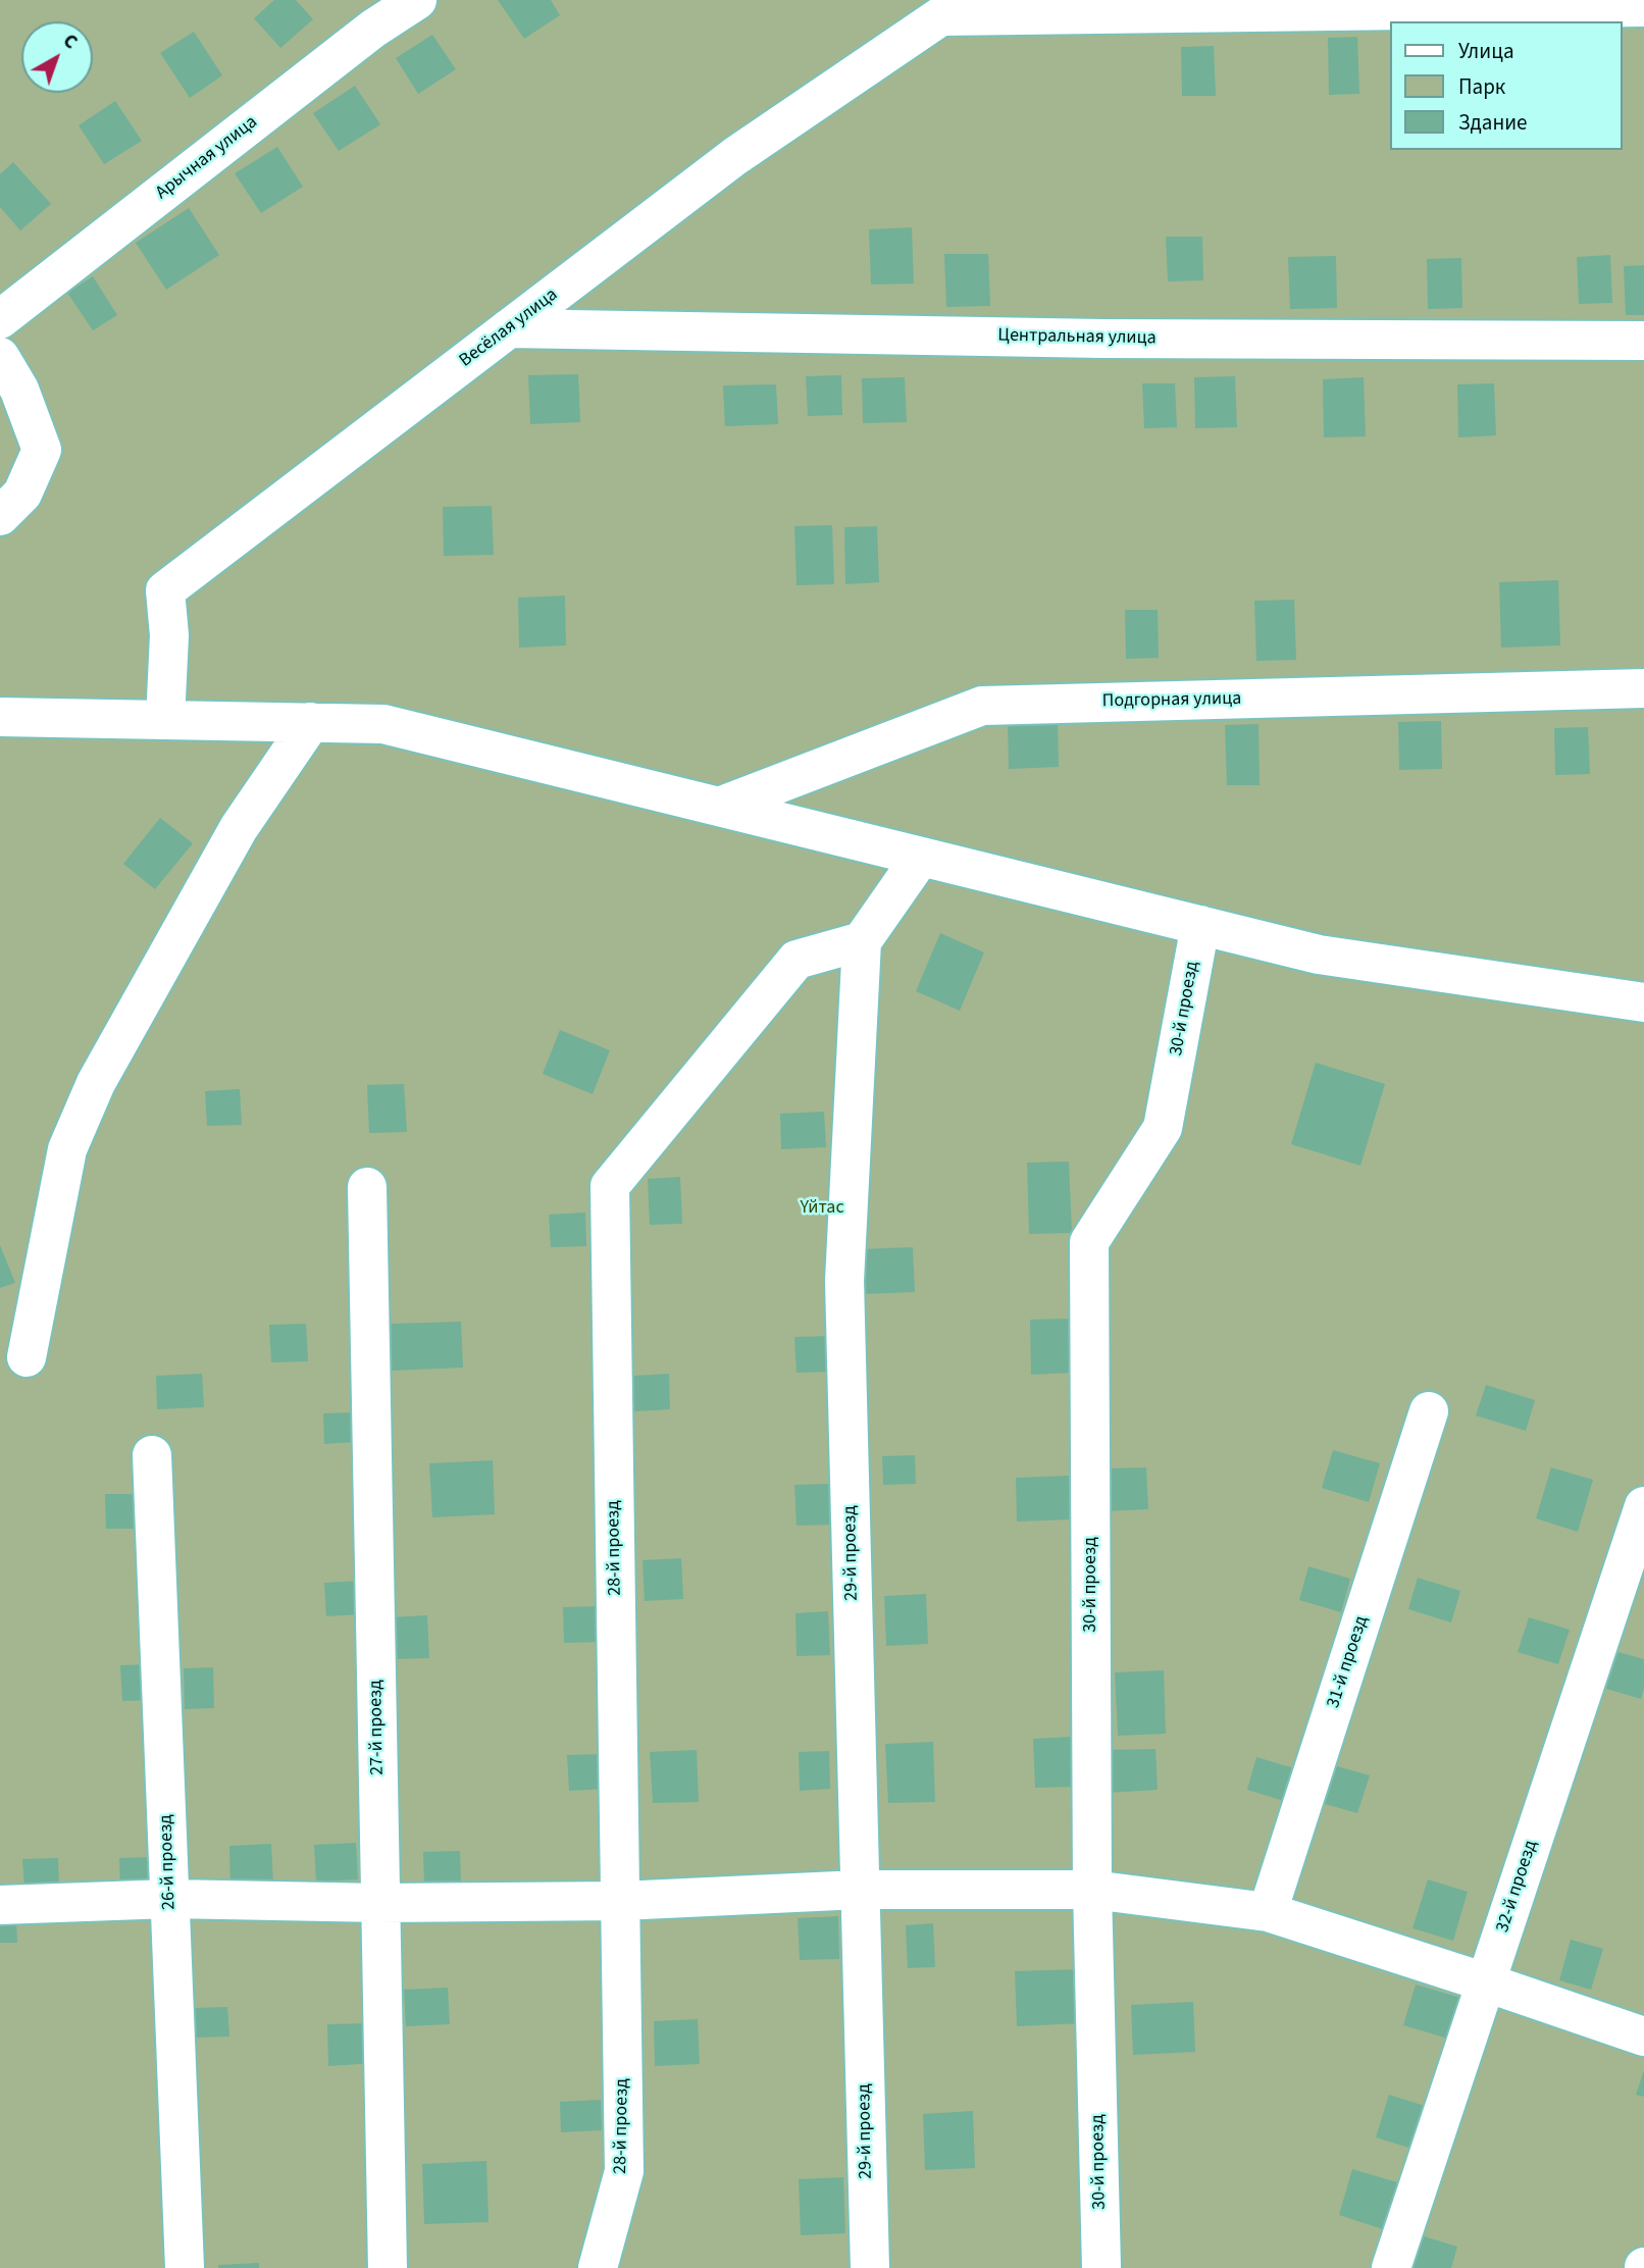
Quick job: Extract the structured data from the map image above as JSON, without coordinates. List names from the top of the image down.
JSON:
{
  "streets": {
    "street": [
      "Арычная улица",
      "Весёлая улица",
      "Центральная улица",
      "Подгорная улица",
      "30-й проезд",
      "28-й проезд",
      "29-й проезд",
      "31-й проезд",
      "27-й проезд",
      "26-й проезд",
      "32-й проезд"
    ]
  },
  "crossings": [
    ["Весёлая улица", "Центральная улица"],
    ["28-й проезд", "29-й проезд"]
  ],
  "parks": ["Үйтас"],
  "legend": ["Улица", "Парк", "Здание"],
  "north": "top right"
}
